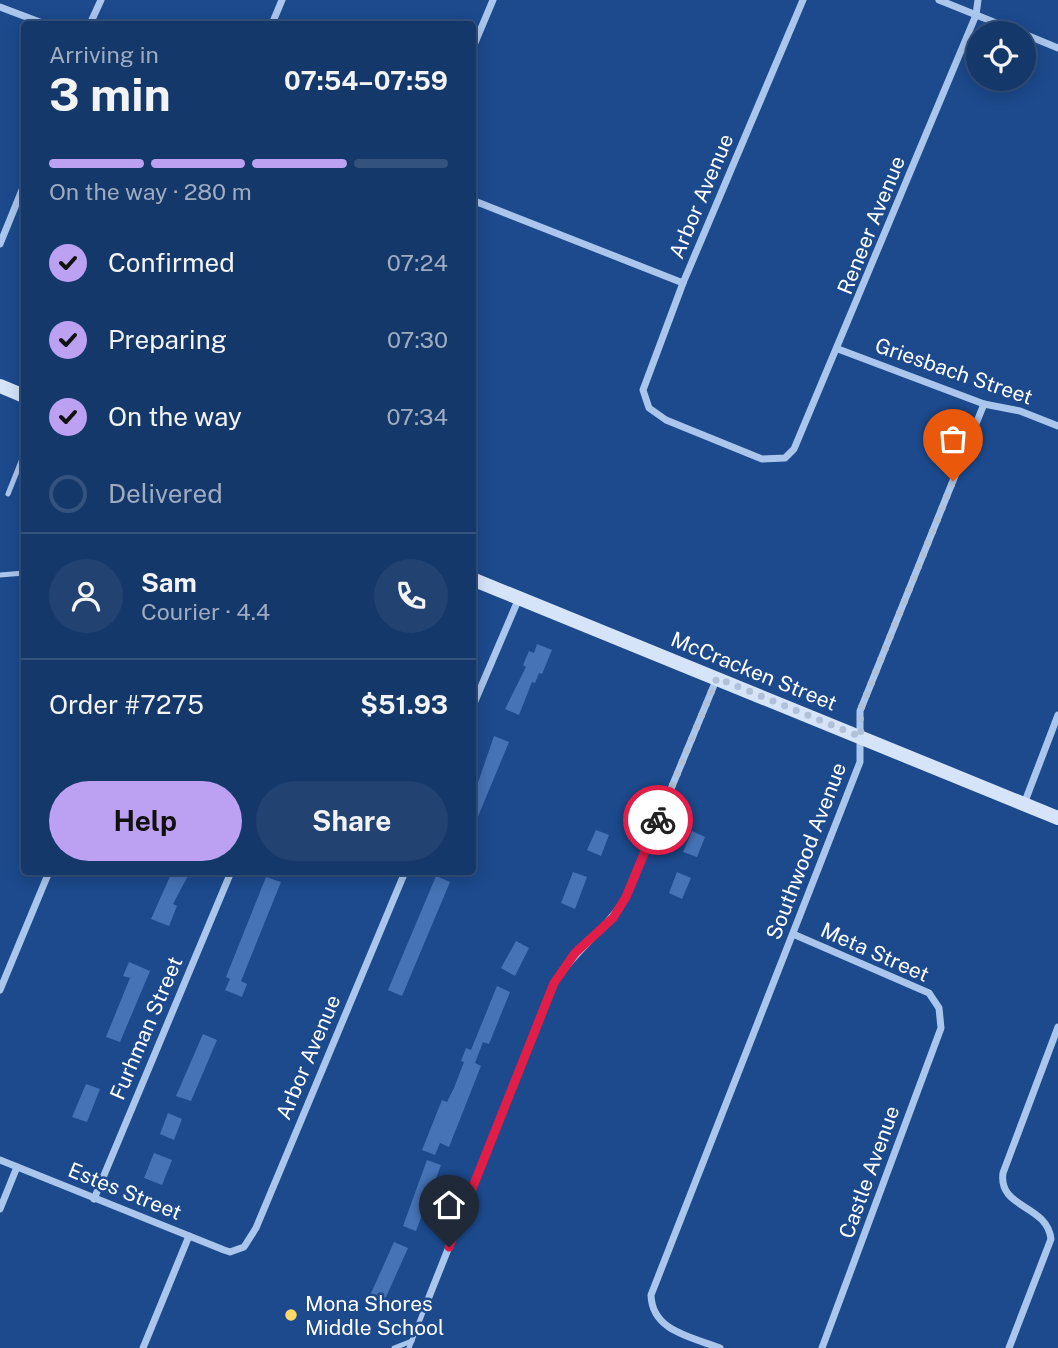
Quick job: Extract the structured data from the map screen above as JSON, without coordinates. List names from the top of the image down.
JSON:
{
  "streets": {
    "street": [
      "Arbor Avenue",
      "Reneer Avenue",
      "Griesbach Street",
      "McCracken Street",
      "Southwood Avenue",
      "Meta Street",
      "Furhman Street",
      "Castle Avenue",
      "Estes Street"
    ]
  },
  "crossings": [
    ["Arbor Avenue", "Reneer Avenue"],
    ["Arbor Avenue", "Estes Street"],
    ["Reneer Avenue", "Griesbach Street"],
    ["Griesbach Street", "Southwood Avenue"],
    ["McCracken Street", "Southwood Avenue"],
    ["Southwood Avenue", "Meta Street"],
    ["Meta Street", "Castle Avenue"],
    ["Furhman Street", "Estes Street"]
  ],
  "places": ["Mona Shores Middle School"],
  "page": {
    "heading": ["3 min", "Arriving in", "07:54–07:59"],
    "panel": [
      "Sam",
      "Courier · 4.4",
      "Order #7275",
      "$51.93"
    ],
    "bar": "On the way · 280 m",
    "list": [
      ["Confirmed", "07:24"],
      ["Preparing", "07:30"],
      ["On the way", "07:34"],
      "Delivered"
    ],
    "buttons": ["Help", "Share"]
  }
}
